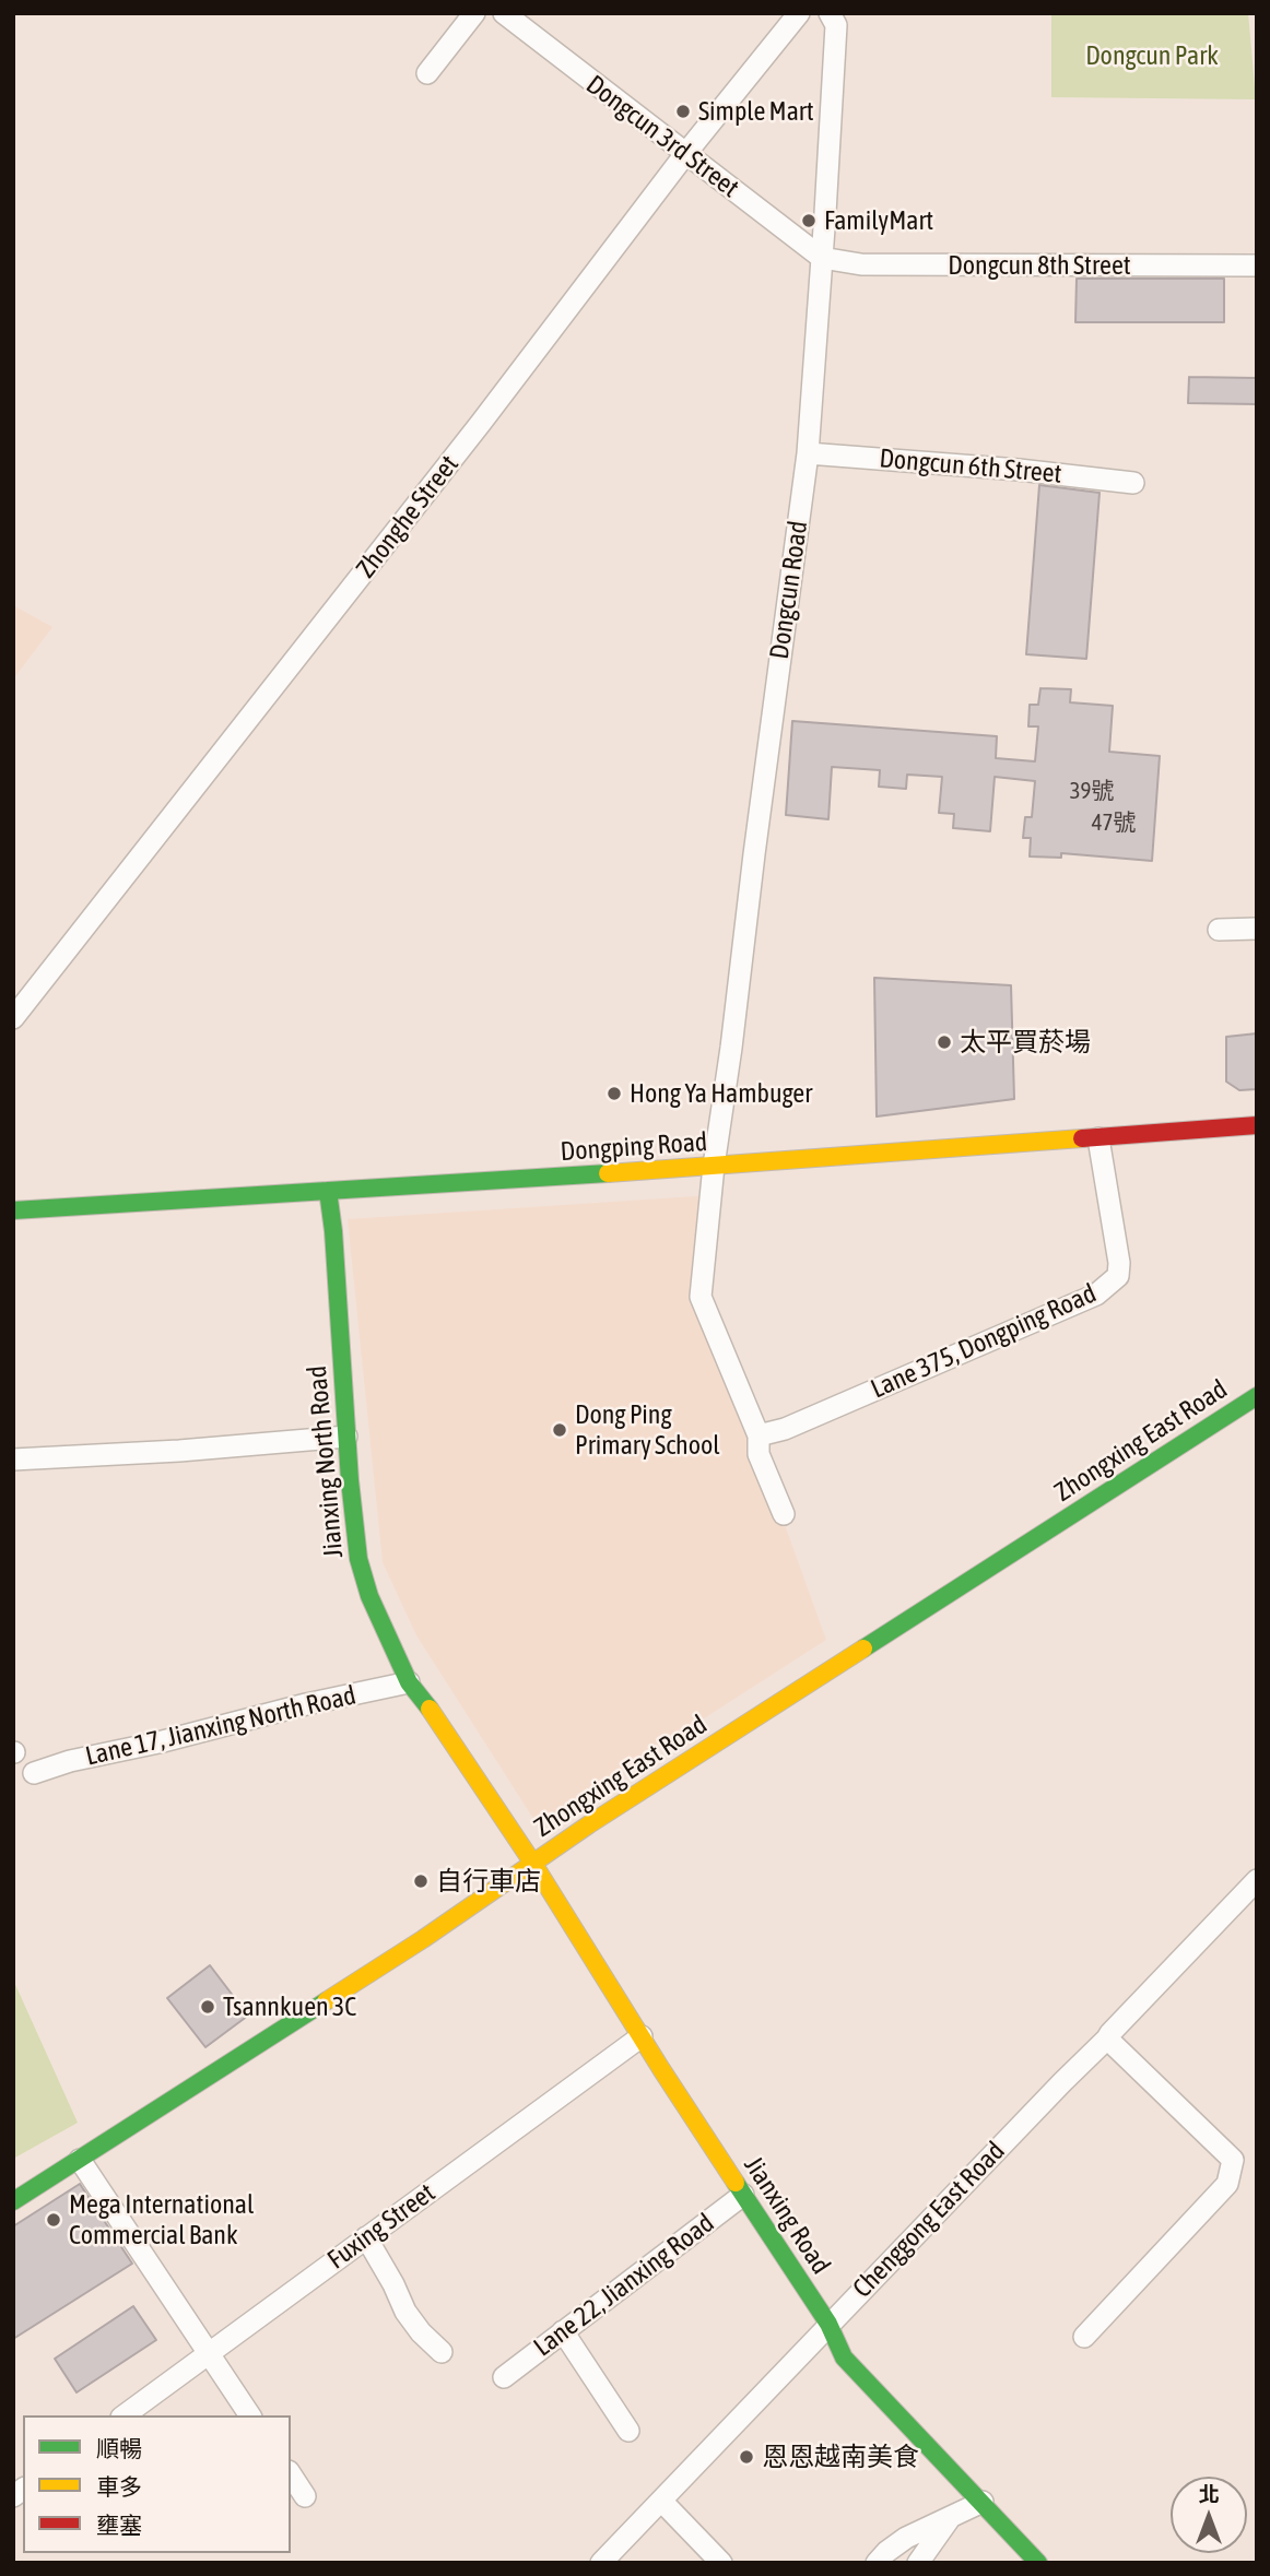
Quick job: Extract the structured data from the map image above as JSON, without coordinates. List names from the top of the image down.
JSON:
{
  "streets": {
    "street": [
      "Dongcun 3rd Street",
      "Dongcun 8th Street",
      "Dongcun 6th Street",
      "Zhonghe Street",
      "Dongcun Road",
      "Dongping Road",
      "Lane 375, Dongping Road",
      "Zhongxing East Road",
      "Jianxing North Road",
      "Lane 17, Jianxing North Road",
      "Jianxing Road",
      "Chenggong East Road",
      "Fuxing Street",
      "Lane 22, Jianxing Road"
    ]
  },
  "crossings": [
    ["Dongcun 3rd Street", "Dongcun 8th Street"],
    ["Dongcun 3rd Street", "Zhonghe Street"],
    ["Dongcun 3rd Street", "Dongcun Road"],
    ["Dongcun 8th Street", "Dongcun Road"],
    ["Dongcun 6th Street", "Dongcun Road"],
    ["Dongcun Road", "Dongping Road"],
    ["Dongping Road", "Lane 375, Dongping Road"],
    ["Dongping Road", "Jianxing North Road"],
    ["Zhongxing East Road", "Jianxing North Road"],
    ["Zhongxing East Road", "Jianxing Road"],
    ["Jianxing North Road", "Lane 17, Jianxing North Road"],
    ["Jianxing North Road", "Jianxing Road"],
    ["Jianxing Road", "Chenggong East Road"],
    ["Jianxing Road", "Fuxing Street"],
    ["Jianxing Road", "Lane 22, Jianxing Road"]
  ],
  "parks": ["Dongcun Park"],
  "places": [
    "Simple Mart",
    "FamilyMart",
    "太平買菸場",
    "Hong Ya Hambuger",
    "Dong Ping Primary School",
    "自行車店",
    "Tsannkuen 3C",
    "Mega International Commercial Bank",
    "恩恩越南美食"
  ],
  "house_numbers": ["39號", "47號"],
  "legend": ["順暢", "車多", "壅塞"],
  "north": "top"
}
